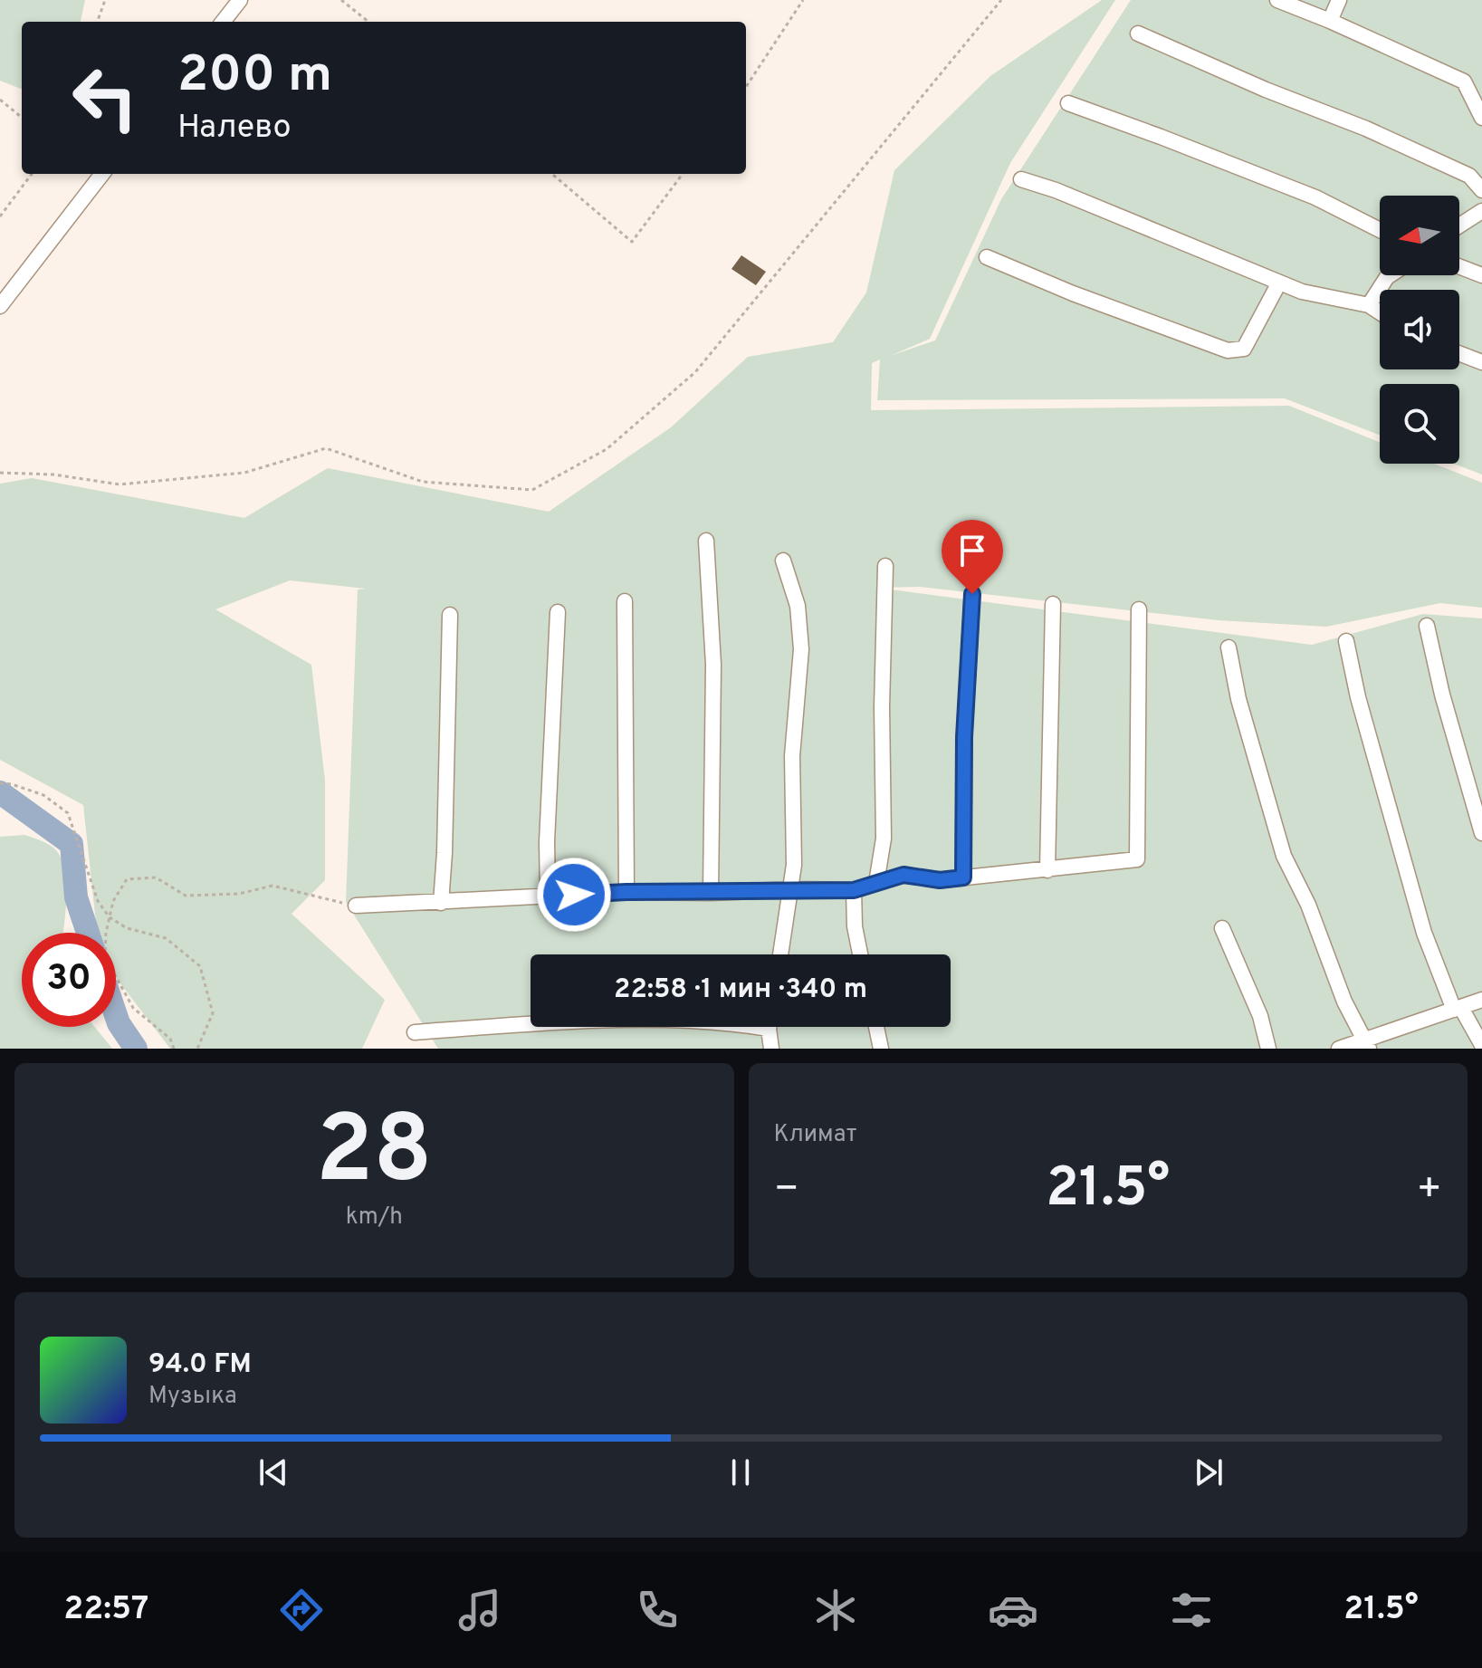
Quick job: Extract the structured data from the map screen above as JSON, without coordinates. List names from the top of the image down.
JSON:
{
  "north": "left",
  "page": {
    "turn": ["200 m", "Налево"],
    "limit": "30",
    "trip": "22:58 · 1 мин · 340 m",
    "tile": [
      ["28", "km/h"],
      "Климат"
    ],
    "heat": ["−", "21.5°", "+"],
    "song": ["94.0 FM", "Музыка"],
    "tabs": ["22:57", "21.5°"]
  }
}
